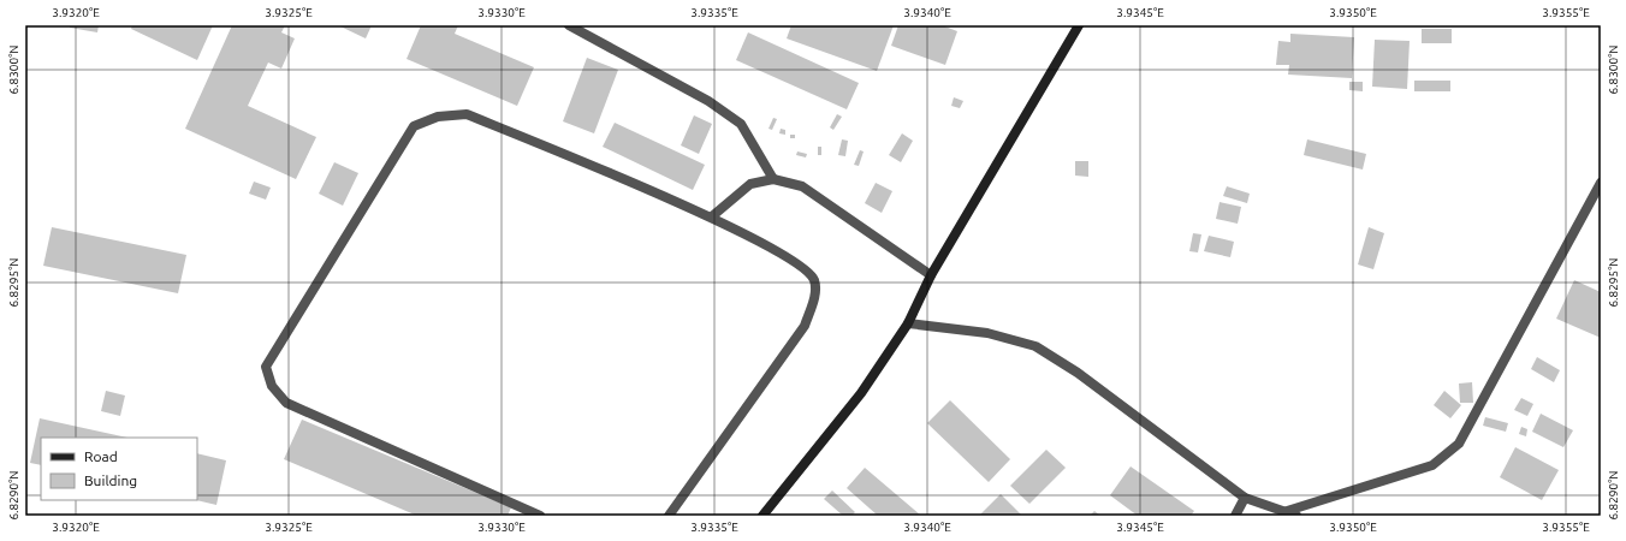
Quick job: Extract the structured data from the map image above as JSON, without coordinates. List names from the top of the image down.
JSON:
{
  "legend": ["Road", "Building"],
  "coordinates": [
    "3.9320°E",
    "3.9325°E",
    "3.9330°E",
    "3.9335°E",
    "3.9340°E",
    "3.9345°E",
    "3.9350°E",
    "3.9355°E",
    "6.8300°N",
    "6.8295°N",
    "6.8290°N"
  ]
}
